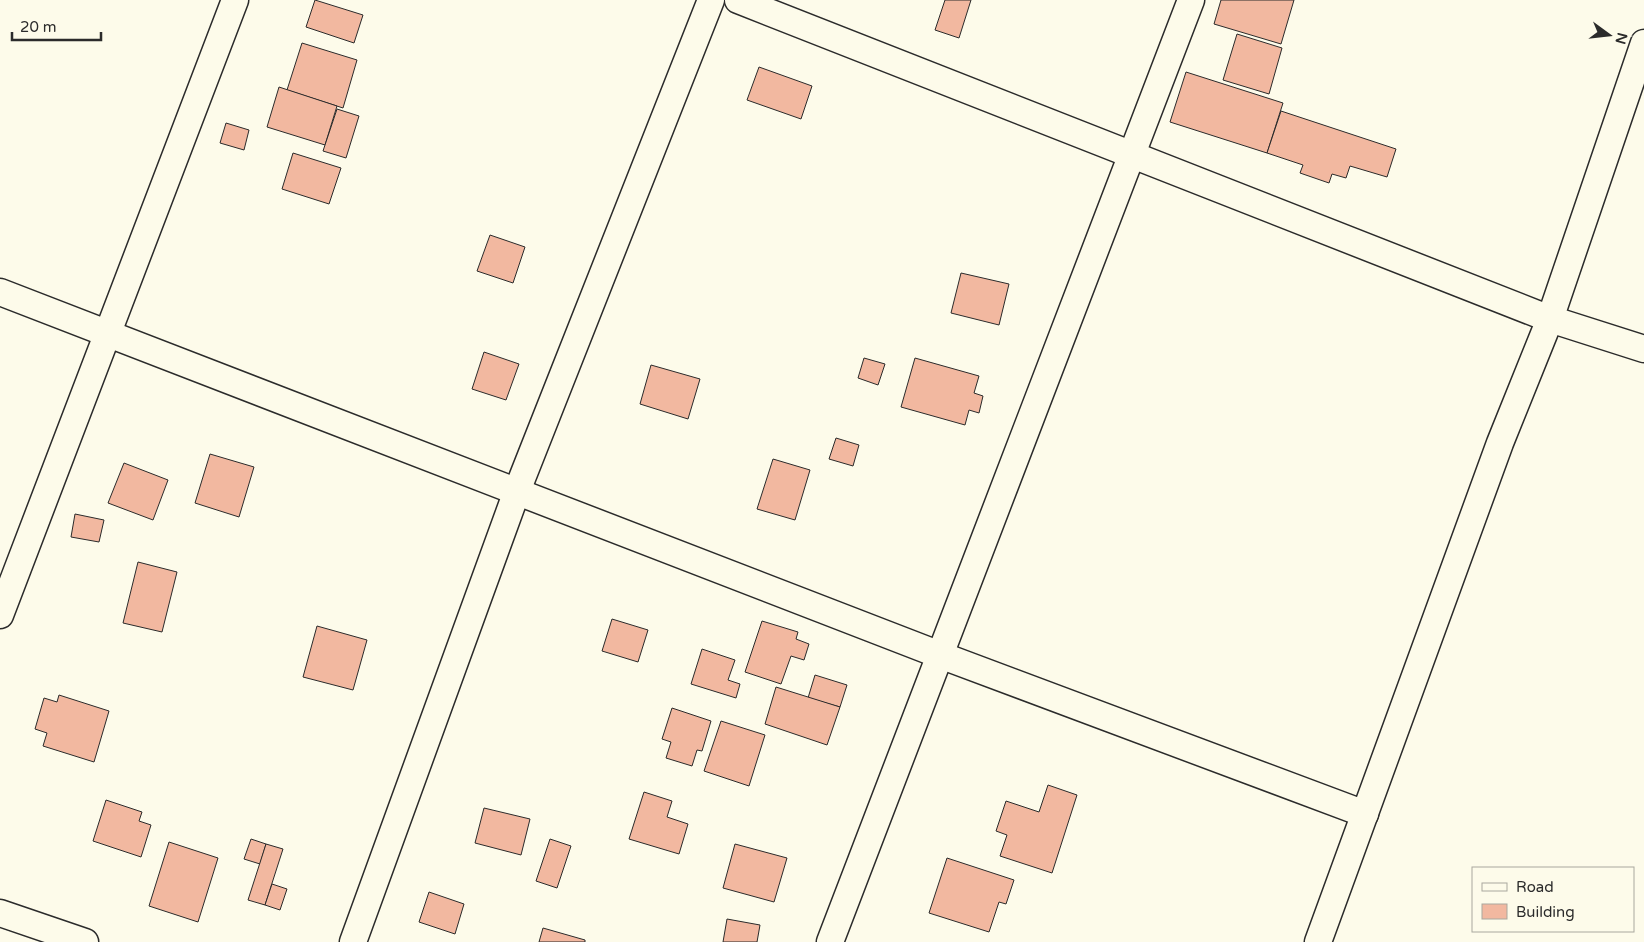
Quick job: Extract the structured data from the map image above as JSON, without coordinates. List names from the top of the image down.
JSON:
{
  "legend": ["Road", "Building"],
  "scale_bar": "20 m",
  "north": "right"
}
